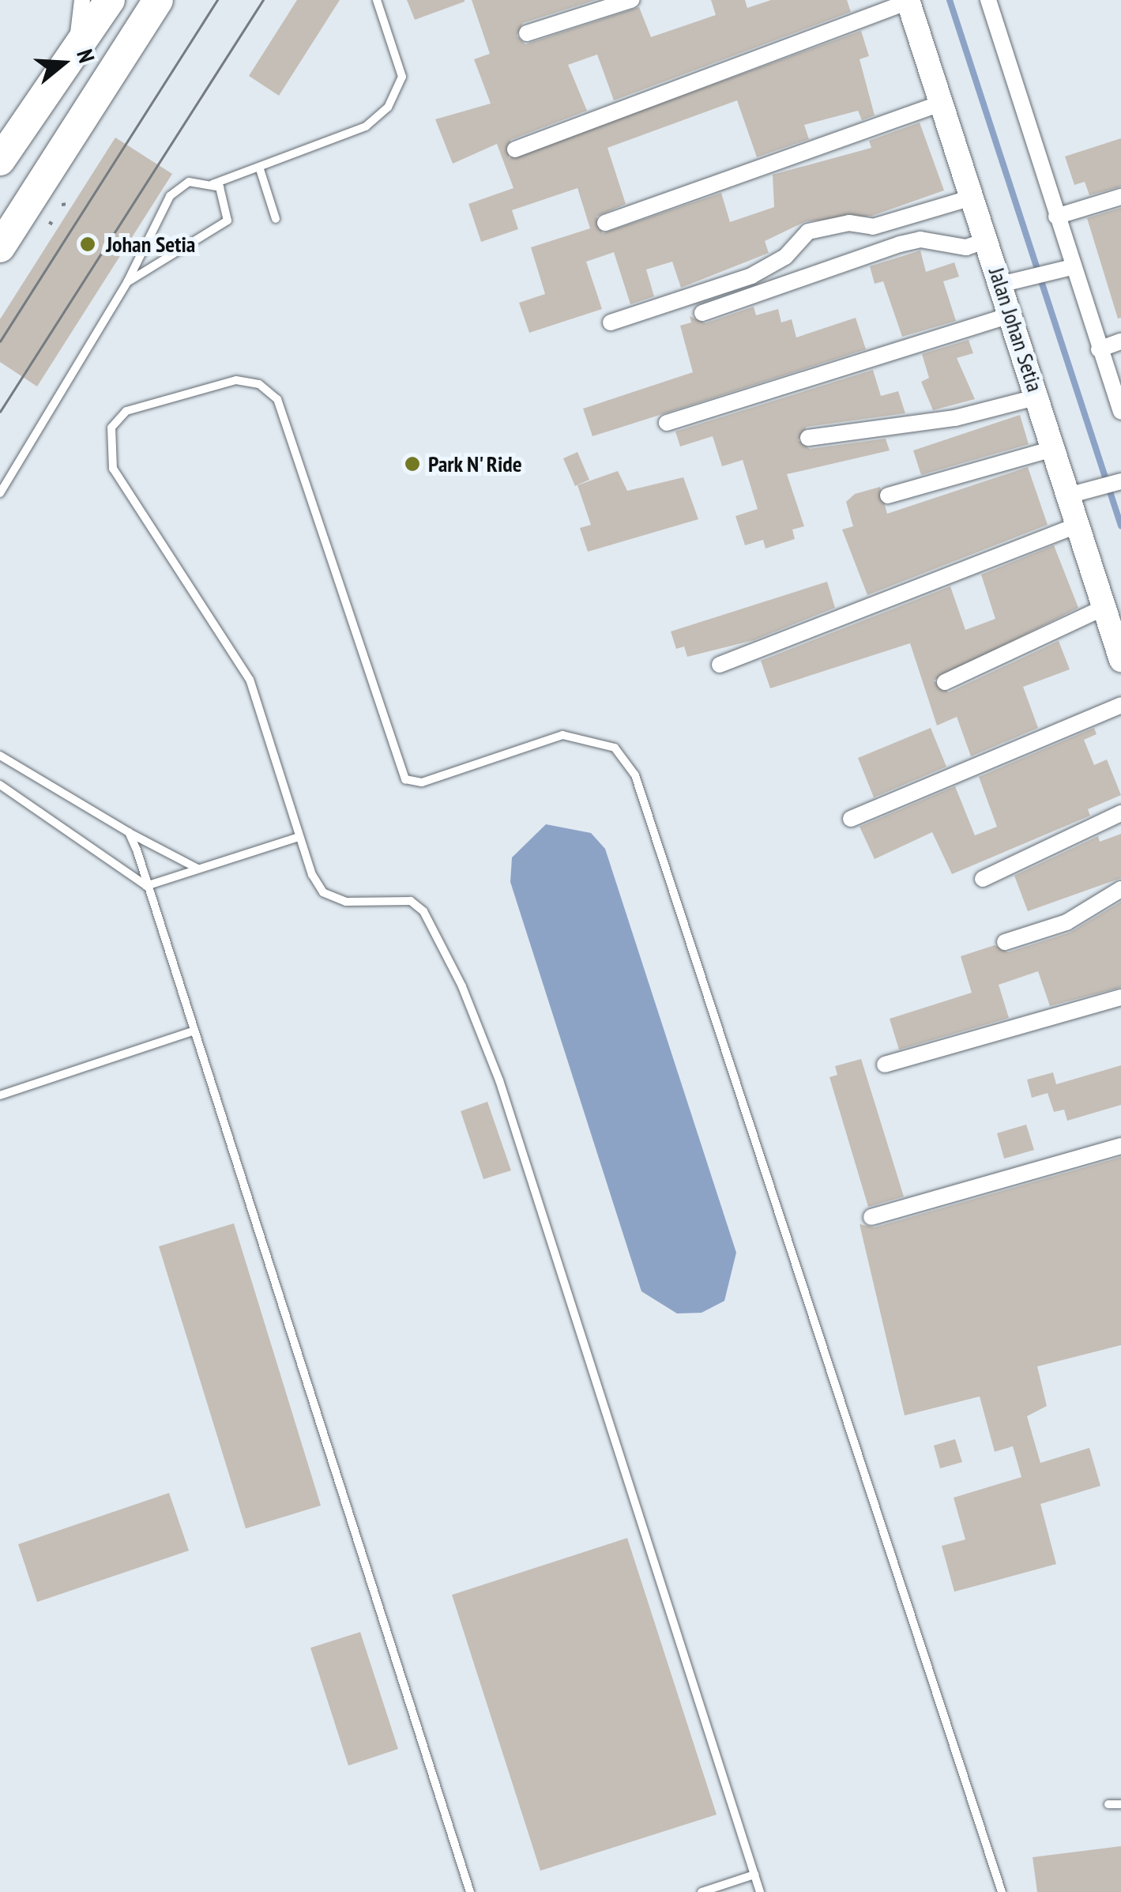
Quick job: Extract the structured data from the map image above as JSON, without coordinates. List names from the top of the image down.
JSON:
{
  "streets": {
    "main road": ["Jalan Johan Setia"]
  },
  "places": ["Johan Setia", "Park N' Ride"],
  "north": "right"
}
